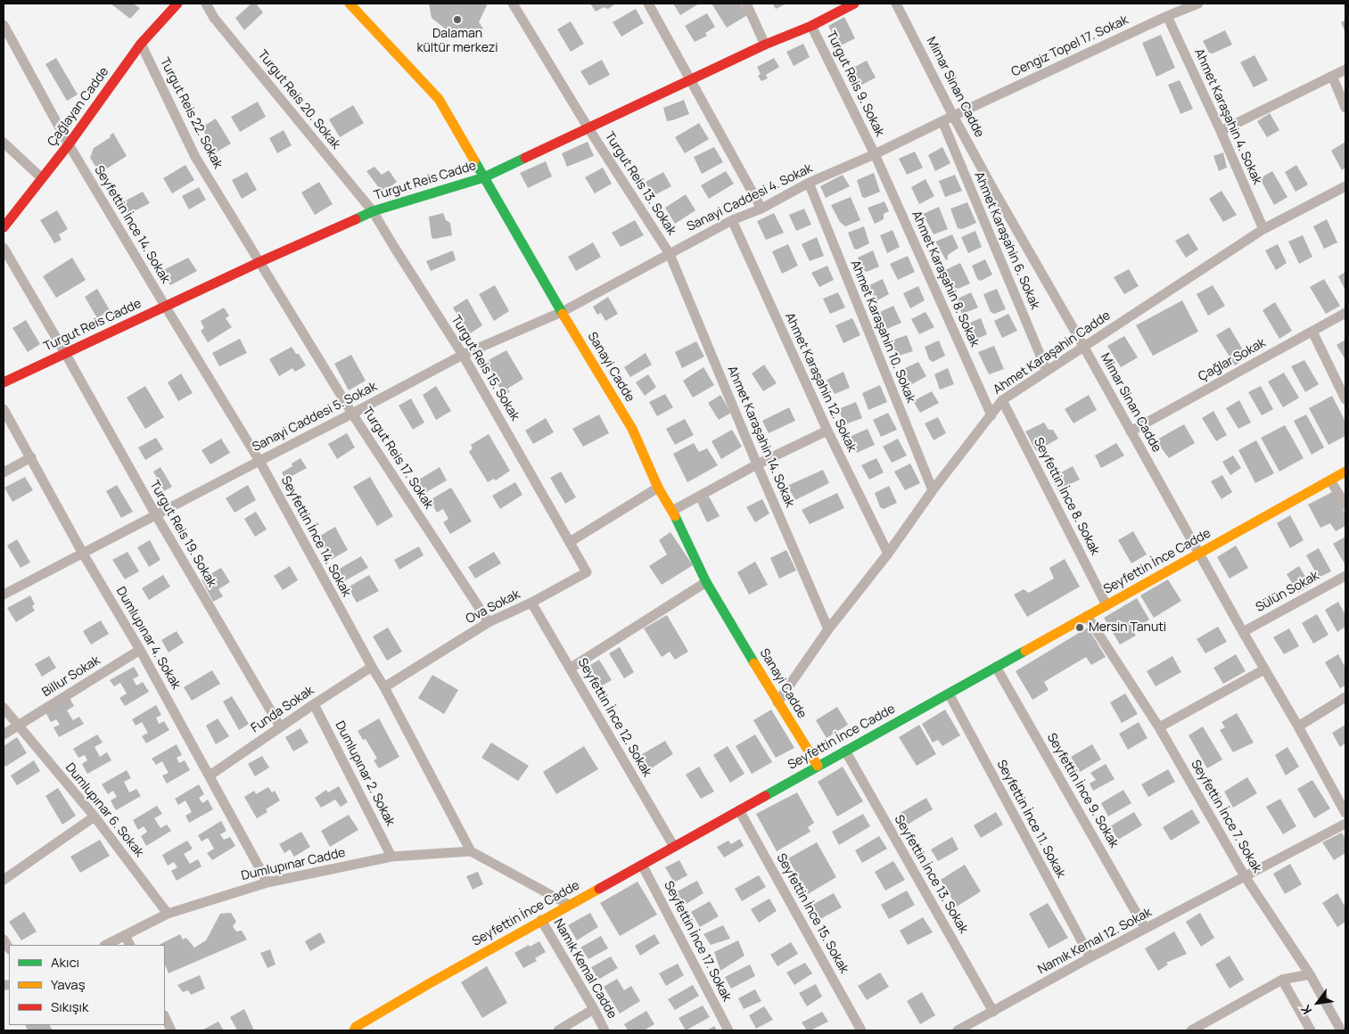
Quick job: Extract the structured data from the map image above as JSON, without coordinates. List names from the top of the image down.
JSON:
{
  "streets": {
    "street": [
      "Cengiz Topel 17. Sokak",
      "Turgut Reis 9. Sokak",
      "Mimar Sinan Cadde",
      "Turgut Reis 20. Sokak",
      "Çağlayan Cadde",
      "Turgut Reis 22. Sokak",
      "Ahmet Karaşahin 4. Sokak",
      "Turgut Reis Cadde",
      "Turgut Reis 13. Sokak",
      "Sanayi Caddesi 4. Sokak",
      "Seyfettin İnce 14. Sokak",
      "Ahmet Karaşahin 6. Sokak",
      "Ahmet Karaşahin 8. Sokak",
      "Ahmet Karaşahin 10. Sokak",
      "Ahmet Karaşahin Cadde",
      "Çağlar Sokak",
      "Sanayi Cadde",
      "Turgut Reis 15. Sokak",
      "Ahmet Karaşahin 12. Sokak",
      "Sanayi Caddesi 5. Sokak",
      "Ahmet Karaşahin 14. Sokak",
      "Turgut Reis 17. Sokak",
      "Seyfettin İnce 8. Sokak",
      "Turgut Reis 19. Sokak",
      "Seyfettin İnce Cadde",
      "Sülün Sokak",
      "Ova Sokak",
      "Dumlupınar 4. Sokak",
      "Billur Sokak",
      "Funda Sokak",
      "Seyfettin İnce 12. Sokak",
      "Dumlupınar 2. Sokak",
      "Seyfettin İnce 9. Sokak",
      "Dumlupınar 6. Sokak",
      "Seyfettin İnce 7. Sokak",
      "Seyfettin İnce 11. Sokak",
      "Dumlupınar Cadde",
      "Seyfettin İnce 13. Sokak",
      "Seyfettin İnce 15. Sokak",
      "Seyfettin İnce 17. Sokak",
      "Namık Kemal 12. Sokak",
      "Namık Kemal Cadde"
    ]
  },
  "crossings": [
    ["Cengiz Topel 17. Sokak", "Mimar Sinan Cadde"],
    ["Cengiz Topel 17. Sokak", "Ahmet Karaşahin 4. Sokak"],
    ["Cengiz Topel 17. Sokak", "Sanayi Caddesi 4. Sokak"],
    ["Turgut Reis 9. Sokak", "Turgut Reis Cadde"],
    ["Turgut Reis 9. Sokak", "Sanayi Caddesi 4. Sokak"],
    ["Turgut Reis 9. Sokak", "Ahmet Karaşahin 8. Sokak"],
    ["Mimar Sinan Cadde", "Sanayi Caddesi 4. Sokak"],
    ["Mimar Sinan Cadde", "Ahmet Karaşahin Cadde"],
    ["Mimar Sinan Cadde", "Çağlar Sokak"],
    ["Mimar Sinan Cadde", "Seyfettin İnce Cadde"],
    ["Mimar Sinan Cadde", "Sülün Sokak"],
    ["Turgut Reis 20. Sokak", "Turgut Reis Cadde"],
    ["Turgut Reis 20. Sokak", "Turgut Reis 15. Sokak"],
    ["Çağlayan Cadde", "Turgut Reis 22. Sokak"],
    ["Çağlayan Cadde", "Seyfettin İnce 14. Sokak"],
    ["Turgut Reis 22. Sokak", "Turgut Reis Cadde"],
    ["Turgut Reis 22. Sokak", "Turgut Reis 17. Sokak"],
    ["Ahmet Karaşahin 4. Sokak", "Ahmet Karaşahin Cadde"],
    ["Turgut Reis Cadde", "Turgut Reis 13. Sokak"],
    ["Turgut Reis Cadde", "Seyfettin İnce 14. Sokak"],
    ["Turgut Reis Cadde", "Sanayi Cadde"],
    ["Turgut Reis Cadde", "Turgut Reis 15. Sokak"],
    ["Turgut Reis Cadde", "Turgut Reis 17. Sokak"],
    ["Turgut Reis Cadde", "Turgut Reis 19. Sokak"],
    ["Turgut Reis 13. Sokak", "Sanayi Caddesi 4. Sokak"],
    ["Turgut Reis 13. Sokak", "Ahmet Karaşahin 14. Sokak"],
    ["Sanayi Caddesi 4. Sokak", "Ahmet Karaşahin 6. Sokak"],
    ["Sanayi Caddesi 4. Sokak", "Ahmet Karaşahin 8. Sokak"],
    ["Sanayi Caddesi 4. Sokak", "Ahmet Karaşahin 10. Sokak"],
    ["Sanayi Caddesi 4. Sokak", "Sanayi Cadde"],
    ["Sanayi Caddesi 4. Sokak", "Ahmet Karaşahin 12. Sokak"],
    ["Sanayi Caddesi 4. Sokak", "Sanayi Caddesi 5. Sokak"],
    ["Sanayi Caddesi 4. Sokak", "Ahmet Karaşahin 14. Sokak"],
    ["Seyfettin İnce 14. Sokak", "Sanayi Caddesi 5. Sokak"],
    ["Seyfettin İnce 14. Sokak", "Ova Sokak"],
    ["Seyfettin İnce 14. Sokak", "Funda Sokak"],
    ["Seyfettin İnce 14. Sokak", "Dumlupınar Cadde"],
    ["Ahmet Karaşahin 6. Sokak", "Ahmet Karaşahin Cadde"],
    ["Ahmet Karaşahin 8. Sokak", "Ahmet Karaşahin Cadde"],
    ["Ahmet Karaşahin 10. Sokak", "Ahmet Karaşahin Cadde"],
    ["Ahmet Karaşahin Cadde", "Sanayi Cadde"],
    ["Ahmet Karaşahin Cadde", "Ahmet Karaşahin 12. Sokak"],
    ["Ahmet Karaşahin Cadde", "Ahmet Karaşahin 14. Sokak"],
    ["Ahmet Karaşahin Cadde", "Seyfettin İnce 8. Sokak"],
    ["Sanayi Cadde", "Sanayi Caddesi 5. Sokak"],
    ["Sanayi Cadde", "Seyfettin İnce Cadde"],
    ["Turgut Reis 15. Sokak", "Sanayi Caddesi 5. Sokak"],
    ["Turgut Reis 15. Sokak", "Ova Sokak"],
    ["Sanayi Caddesi 5. Sokak", "Turgut Reis 17. Sokak"],
    ["Sanayi Caddesi 5. Sokak", "Turgut Reis 19. Sokak"],
    ["Sanayi Caddesi 5. Sokak", "Dumlupınar 4. Sokak"],
    ["Turgut Reis 17. Sokak", "Ova Sokak"],
    ["Seyfettin İnce 8. Sokak", "Seyfettin İnce Cadde"],
    ["Turgut Reis 19. Sokak", "Funda Sokak"],
    ["Seyfettin İnce Cadde", "Seyfettin İnce 12. Sokak"],
    ["Seyfettin İnce Cadde", "Seyfettin İnce 9. Sokak"],
    ["Seyfettin İnce Cadde", "Seyfettin İnce 7. Sokak"],
    ["Seyfettin İnce Cadde", "Seyfettin İnce 11. Sokak"],
    ["Seyfettin İnce Cadde", "Seyfettin İnce 13. Sokak"],
    ["Seyfettin İnce Cadde", "Seyfettin İnce 15. Sokak"],
    ["Seyfettin İnce Cadde", "Seyfettin İnce 17. Sokak"],
    ["Seyfettin İnce Cadde", "Namık Kemal Cadde"],
    ["Ova Sokak", "Seyfettin İnce 12. Sokak"],
    ["Dumlupınar 4. Sokak", "Billur Sokak"],
    ["Dumlupınar 4. Sokak", "Funda Sokak"],
    ["Dumlupınar 4. Sokak", "Dumlupınar Cadde"],
    ["Billur Sokak", "Dumlupınar 6. Sokak"],
    ["Funda Sokak", "Dumlupınar 2. Sokak"],
    ["Dumlupınar 2. Sokak", "Dumlupınar Cadde"],
    ["Seyfettin İnce 9. Sokak", "Namık Kemal 12. Sokak"],
    ["Dumlupınar 6. Sokak", "Dumlupınar Cadde"],
    ["Seyfettin İnce 7. Sokak", "Namık Kemal 12. Sokak"],
    ["Seyfettin İnce 11. Sokak", "Namık Kemal 12. Sokak"],
    ["Seyfettin İnce 13. Sokak", "Namık Kemal 12. Sokak"]
  ],
  "places": ["Dalaman kültür merkezi", "Mersin Tanuti"],
  "legend": ["Akıcı", "Yavaş", "Sıkışık"],
  "north": "bottom left"
}
